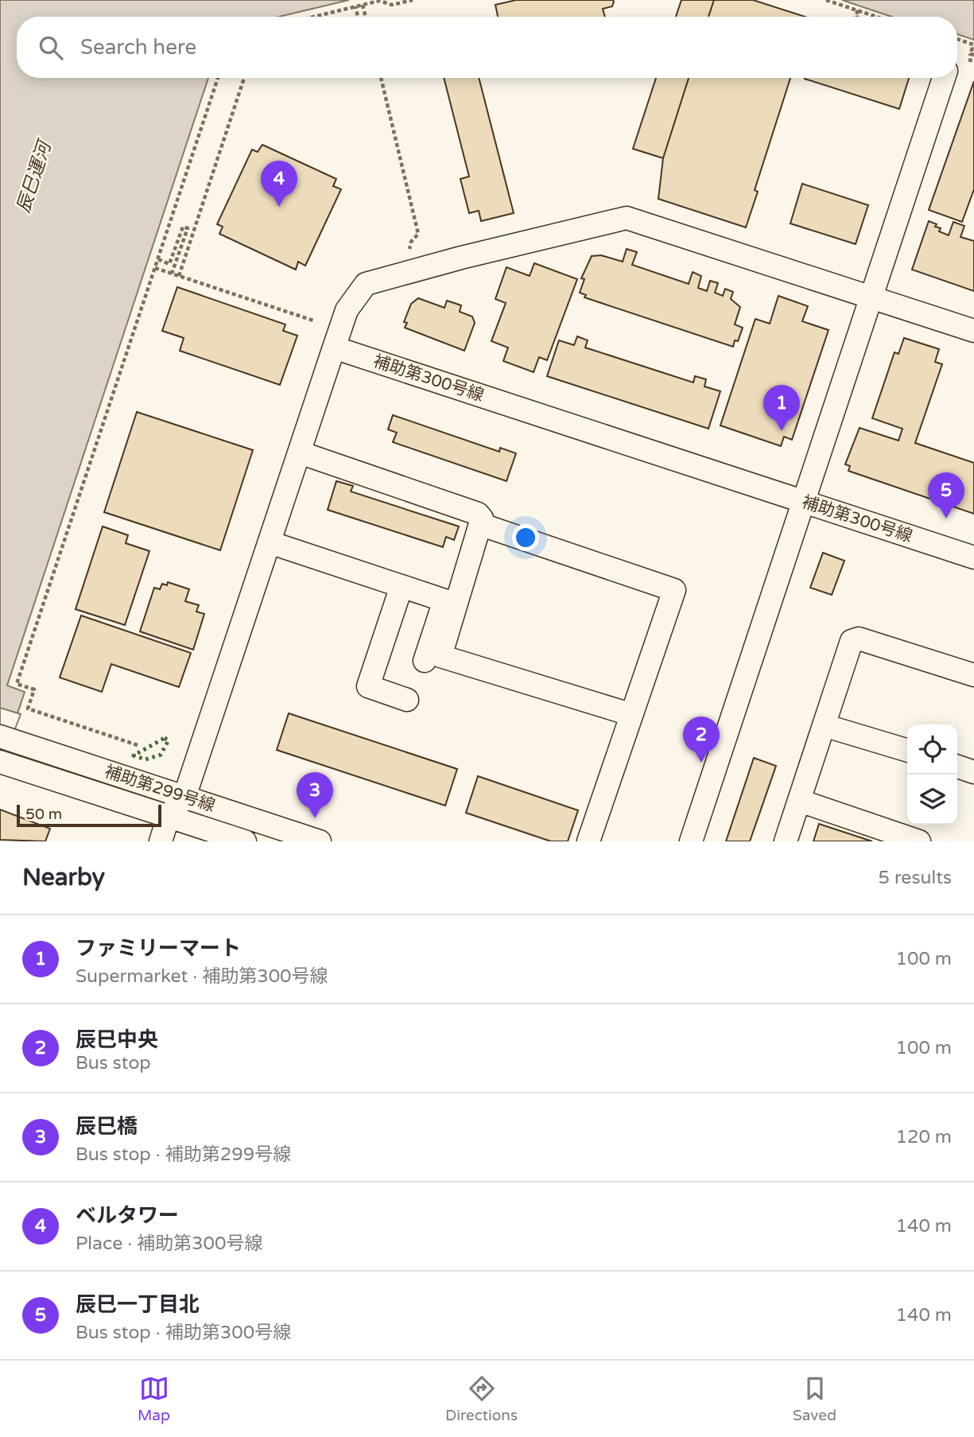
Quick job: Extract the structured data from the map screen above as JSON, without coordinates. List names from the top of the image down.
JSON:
{
  "streets": {
    "street": ["補助第300号線", "補助第299号線"]
  },
  "water": ["辰巳運河"],
  "scale_bar": "50 m",
  "page": {
    "search": "Search here",
    "pins": [
      "4",
      "1",
      "5",
      "2",
      "3"
    ],
    "scale": "50 m",
    "heading": ["Nearby", "5 results"],
    "list": [
      {
        "mark": "1",
        "name": "ファミリーマート",
        "note": "Supermarket · 補助第300号線",
        "value": "100 m"
      },
      {
        "mark": "2",
        "name": "辰巳中央",
        "note": "Bus stop",
        "value": "100 m"
      },
      {
        "mark": "3",
        "name": "辰巳橋",
        "note": "Bus stop · 補助第299号線",
        "value": "120 m"
      },
      {
        "mark": "4",
        "name": "ベルタワー",
        "note": "Place · 補助第300号線",
        "value": "140 m"
      },
      {
        "mark": "5",
        "name": "辰巳一丁目北",
        "note": "Bus stop · 補助第300号線",
        "value": "140 m"
      }
    ],
    "nav": ["Map", "Directions", "Saved"]
  }
}
